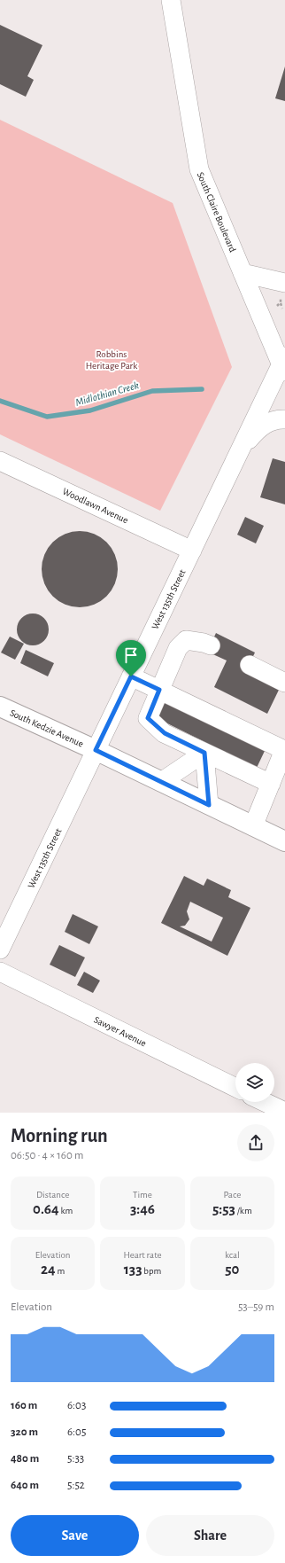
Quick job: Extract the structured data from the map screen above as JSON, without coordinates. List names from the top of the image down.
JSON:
{
  "streets": {
    "main road": ["South Kedzie Avenue"],
    "street": [
      "South Claire Boulevard",
      "Woodlawn Avenue",
      "West 135th Street",
      "Sawyer Avenue"
    ]
  },
  "crossings": [
    ["South Claire Boulevard", "West 135th Street"],
    ["Woodlawn Avenue", "West 135th Street"],
    ["West 135th Street", "South Kedzie Avenue"]
  ],
  "water": ["Midlothian Creek"],
  "parks": ["Robbins Heritage Park"],
  "page": {
    "heading": ["Morning run", "06:50 · 4 × 160 m"],
    "stats": [
      ["Distance", "0.64 km"],
      ["Time", "3:46"],
      ["Pace", "5:53 /km"],
      ["Elevation", "24 m"],
      ["Heart rate", "133 bpm"],
      ["kcal", "50"]
    ],
    "chart": ["Elevation", "53–59 m"],
    "list": [
      {
        "name": "160 m",
        "note": "6:03"
      },
      {
        "name": "320 m",
        "note": "6:05"
      },
      {
        "name": "480 m",
        "note": "5:33"
      },
      {
        "name": "640 m",
        "note": "5:52"
      }
    ],
    "buttons": ["Save", "Share"]
  }
}
